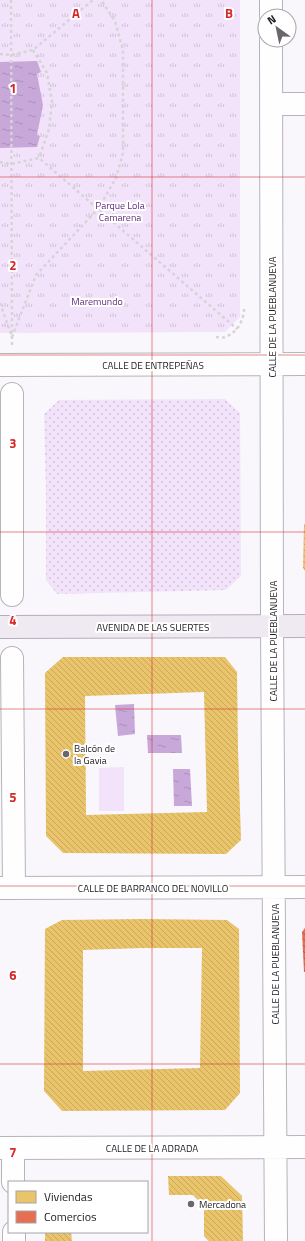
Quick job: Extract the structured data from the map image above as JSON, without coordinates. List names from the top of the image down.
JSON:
{
  "streets": {
    "main road": ["AVENIDA DE LAS SUERTES"],
    "street": [
      "CALLE DE LA PUEBLANUEVA",
      "CALLE DE ENTREPEÑAS",
      "CALLE DE BARRANCO DEL NOVILLO",
      "CALLE DE LA ADRADA"
    ]
  },
  "crossings": [
    ["CALLE DE LA PUEBLANUEVA", "CALLE DE ENTREPEÑAS"],
    ["CALLE DE LA PUEBLANUEVA", "AVENIDA DE LAS SUERTES"],
    ["CALLE DE LA PUEBLANUEVA", "CALLE DE BARRANCO DEL NOVILLO"],
    ["CALLE DE LA PUEBLANUEVA", "CALLE DE LA ADRADA"]
  ],
  "parks": ["Parque Lola Camarena", "Maremundo"],
  "places": ["Balcón de la Gavia", "Mercadona"],
  "legend": ["Viviendas", "Comercios"],
  "north": "top left",
  "grid": {
    "columns": ["A", "B"],
    "rows": [
      "1",
      "2",
      "3",
      "4",
      "5",
      "6",
      "7"
    ]
  }
}
